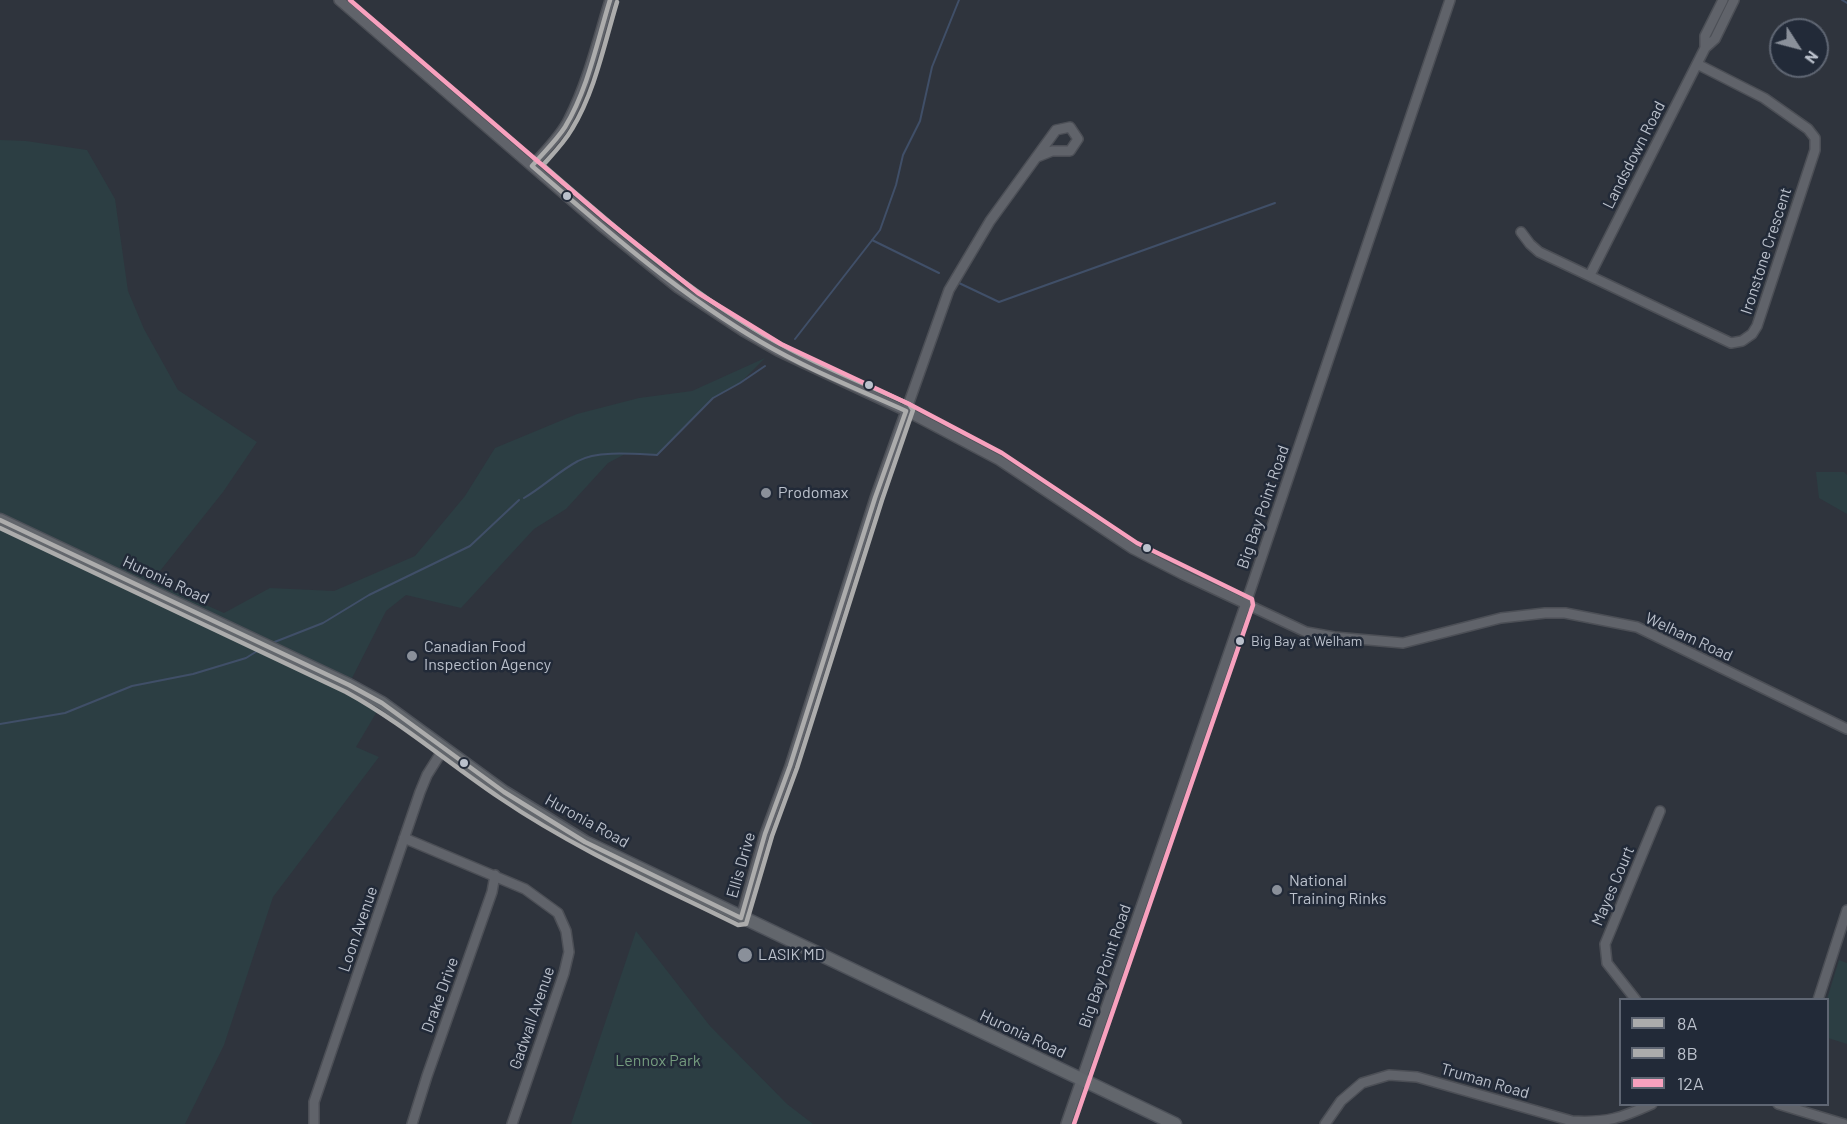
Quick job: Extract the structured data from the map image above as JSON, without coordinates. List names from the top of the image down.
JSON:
{
  "streets": {
    "main road": ["Huronia Road"],
    "street": [
      "Landsdown Road",
      "Ironstone Crescent",
      "Big Bay Point Road",
      "Welham Road",
      "Ellis Drive",
      "Mayes Court",
      "Loon Avenue",
      "Drake Drive",
      "Gadwall Avenue",
      "Truman Road"
    ]
  },
  "crossings": [
    ["Landsdown Road", "Ironstone Crescent"],
    ["Big Bay Point Road", "Huronia Road"],
    ["Big Bay Point Road", "Welham Road"],
    ["Huronia Road", "Ellis Drive"],
    ["Huronia Road", "Loon Avenue"],
    ["Welham Road", "Ellis Drive"],
    ["Loon Avenue", "Gadwall Avenue"],
    ["Drake Drive", "Gadwall Avenue"]
  ],
  "parks": ["Lennox Park"],
  "places": [
    "Prodomax",
    "Big Bay at Welham",
    "Canadian Food Inspection Agency",
    "National Training Rinks",
    "LASIK MD"
  ],
  "lines": ["transit line 8A", "transit line 12A", "transit line 8B"],
  "legend": ["8A", "8B", "12A"],
  "north": "bottom right"
}
